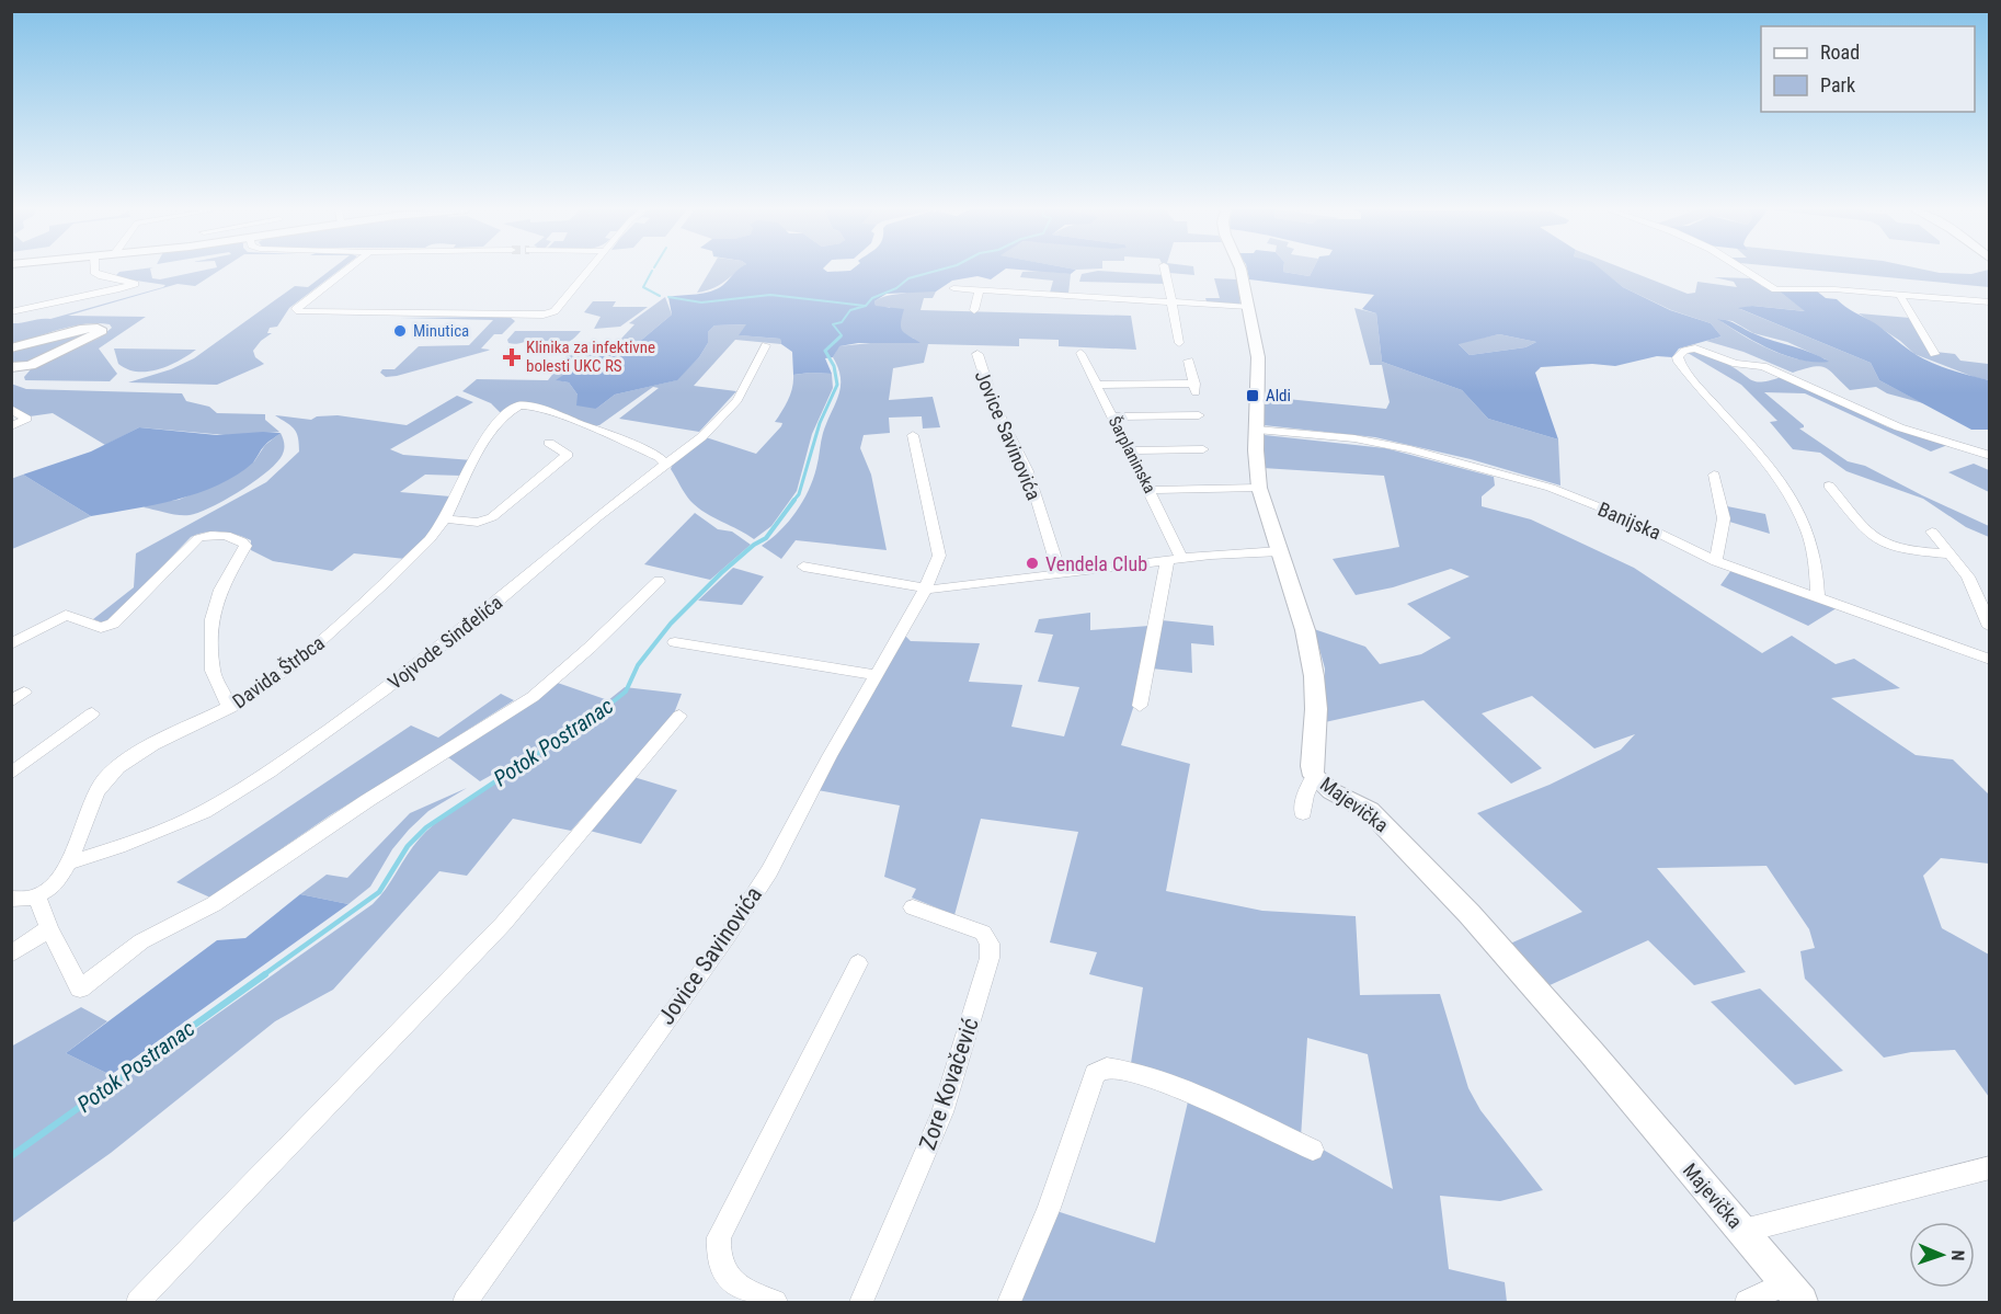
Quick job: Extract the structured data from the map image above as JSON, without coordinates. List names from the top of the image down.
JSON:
{
  "streets": {
    "street": [
      "Jovice Savinovića",
      "Šarplaninska",
      "Banijska",
      "Vojvode Sinđelića",
      "Davida Štrbca",
      "Majevička",
      "Zore Kovačević"
    ]
  },
  "crossings": [
    ["Banijska", "Majevička"],
    ["Vojvode Sinđelića", "Davida Štrbca"]
  ],
  "water": ["Potok Postranac"],
  "places": {
    "other": ["Minutica", "Vendela Club"],
    "health": ["Klinika za infektivne bolesti UKC RS"],
    "transit": ["Aldi"]
  },
  "legend": ["Road", "Park"],
  "north": "right"
}
